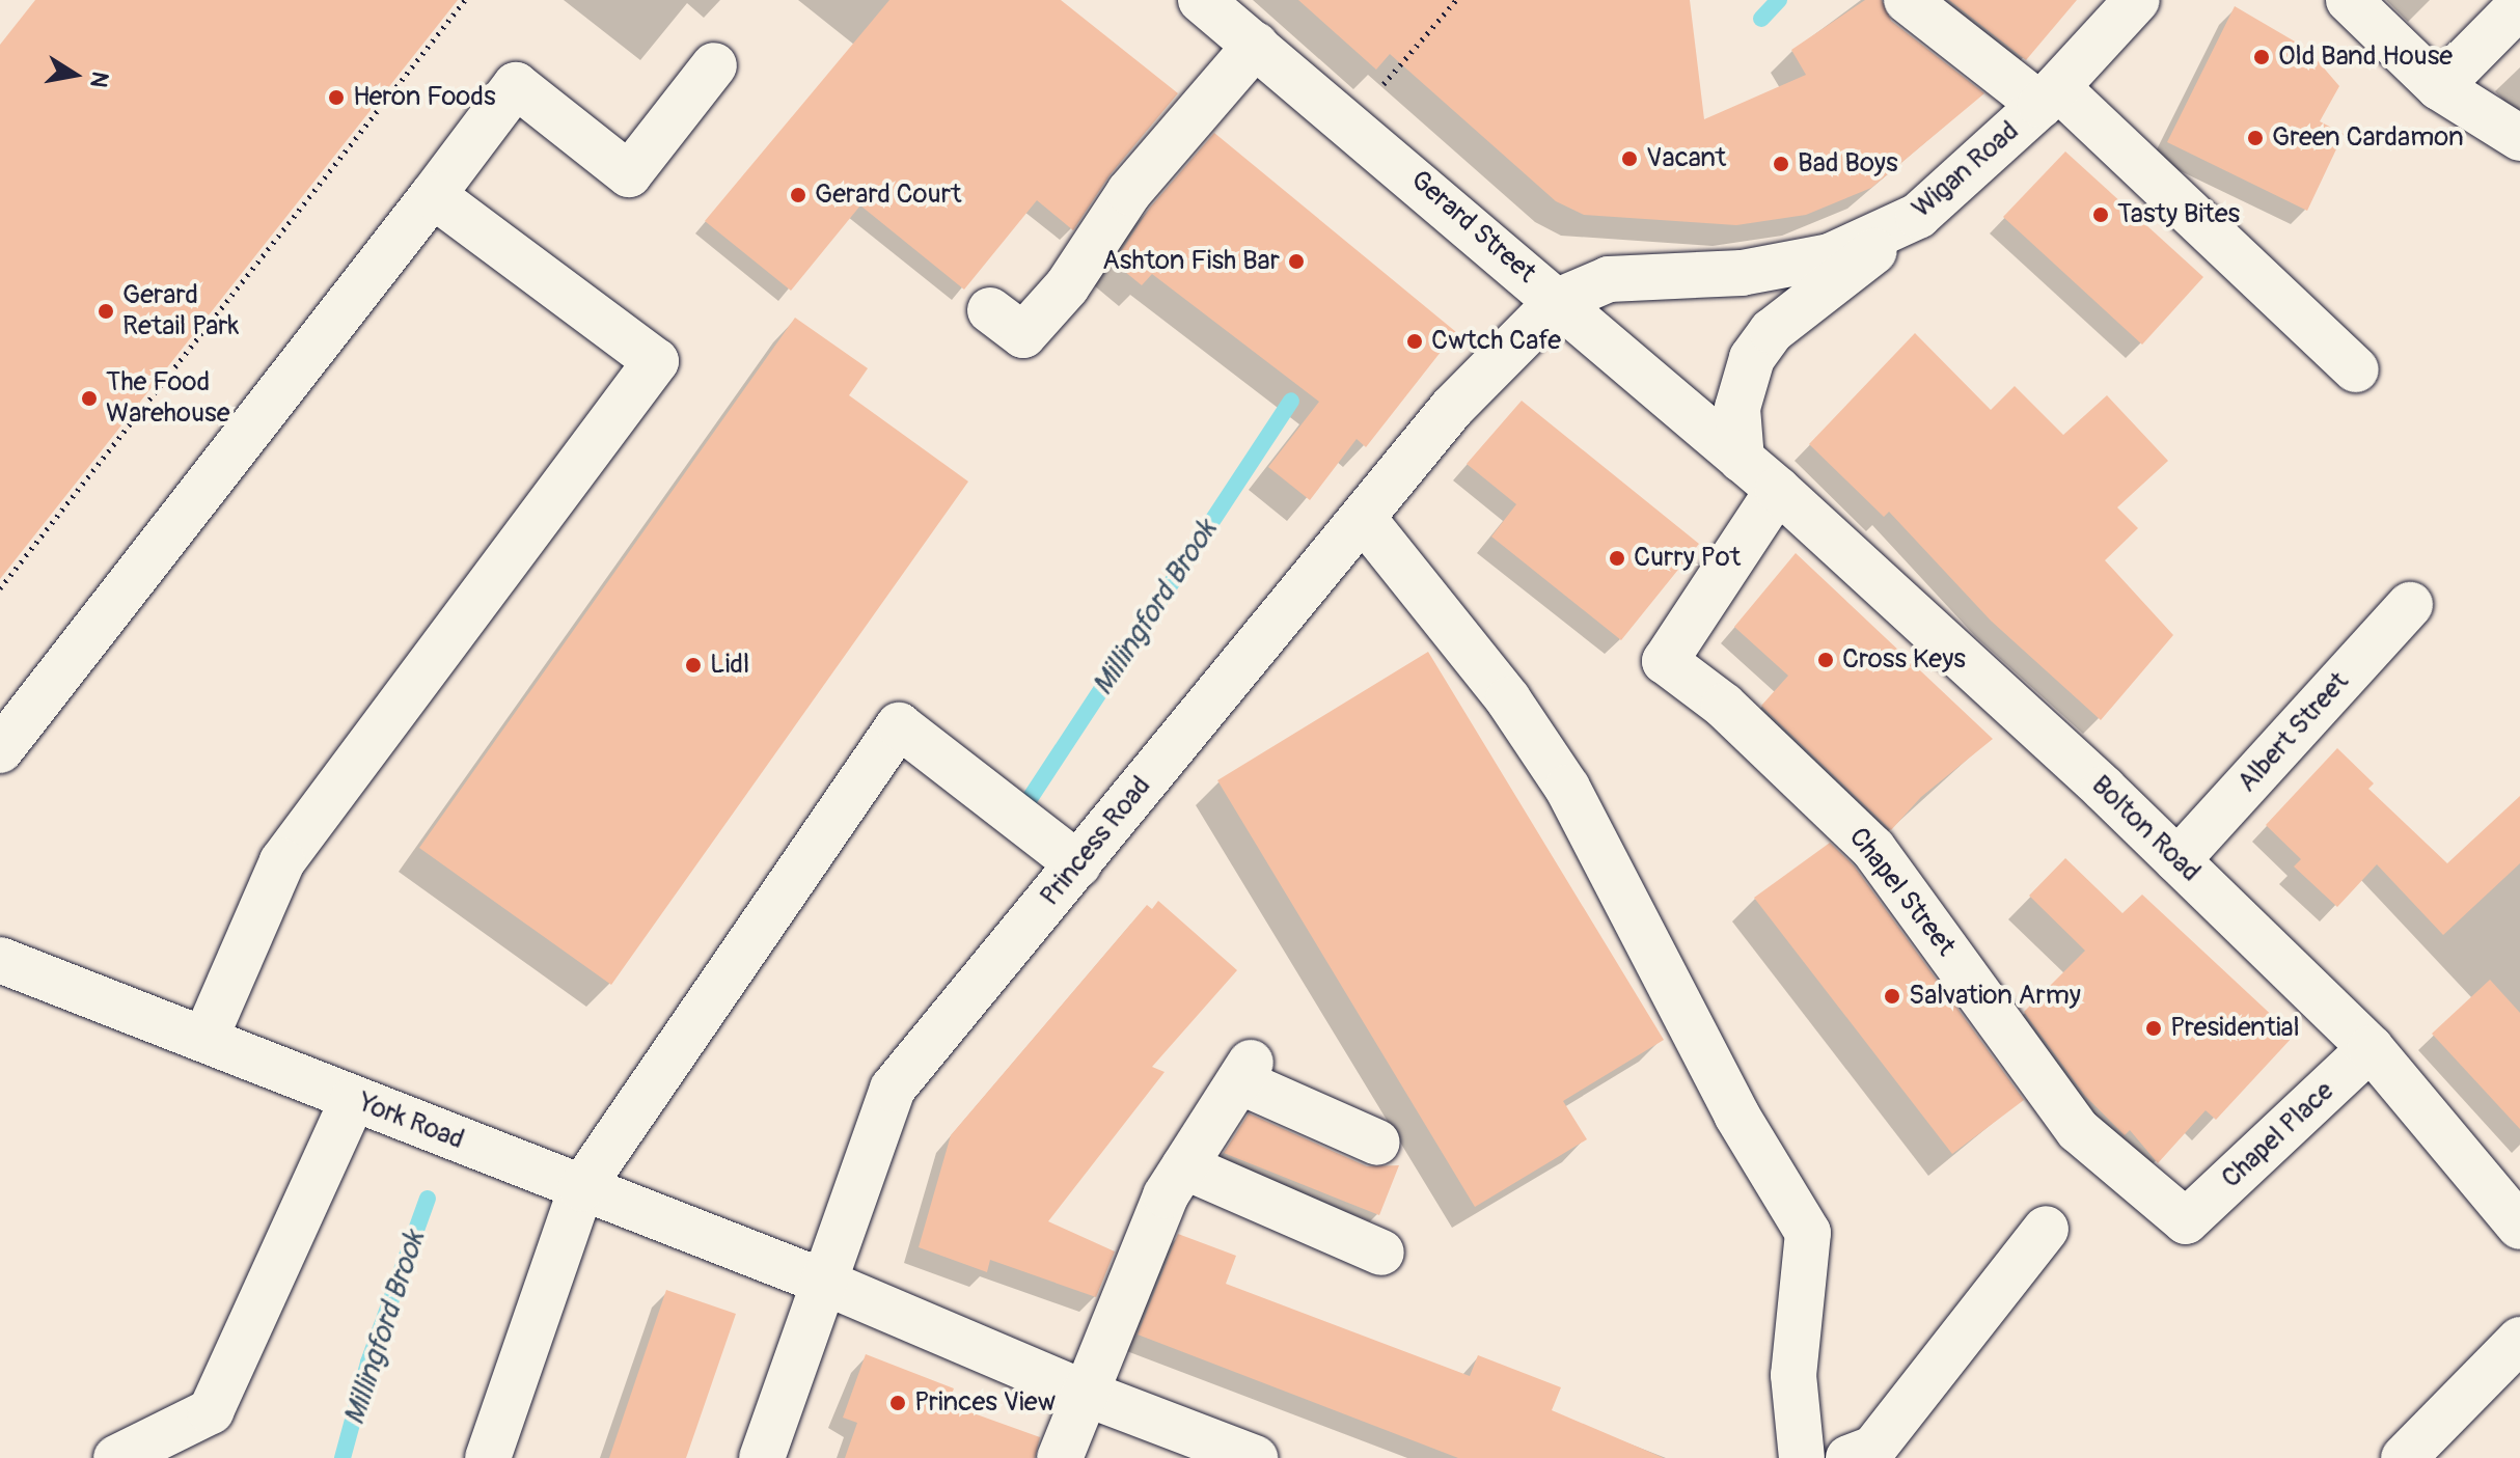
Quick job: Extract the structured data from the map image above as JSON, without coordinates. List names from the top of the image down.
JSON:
{
  "streets": {
    "street": [
      "Wigan Road",
      "Gerard Street",
      "Albert Street",
      "Bolton Road",
      "Princess Road",
      "Chapel Street",
      "York Road",
      "Chapel Place"
    ]
  },
  "crossings": [
    ["Wigan Road", "Gerard Street"],
    ["Wigan Road", "Princess Road"],
    ["Gerard Street", "Bolton Road"],
    ["Gerard Street", "Princess Road"],
    ["Albert Street", "Bolton Road"],
    ["Bolton Road", "Chapel Street"],
    ["Bolton Road", "Chapel Place"],
    ["Princess Road", "York Road"],
    ["Chapel Street", "Chapel Place"]
  ],
  "water": ["Millingford Brook"],
  "places": [
    "Old Band House",
    "Heron Foods",
    "Green Cardamon",
    "Vacant",
    "Bad Boys",
    "Gerard Court",
    "Tasty Bites",
    "Ashton Fish Bar",
    "Gerard Retail Park",
    "Cwtch Cafe",
    "The Food Warehouse",
    "Curry Pot",
    "Cross Keys",
    "Lidl",
    "Salvation Army",
    "Presidential",
    "Princes View"
  ],
  "north": "right"
}
